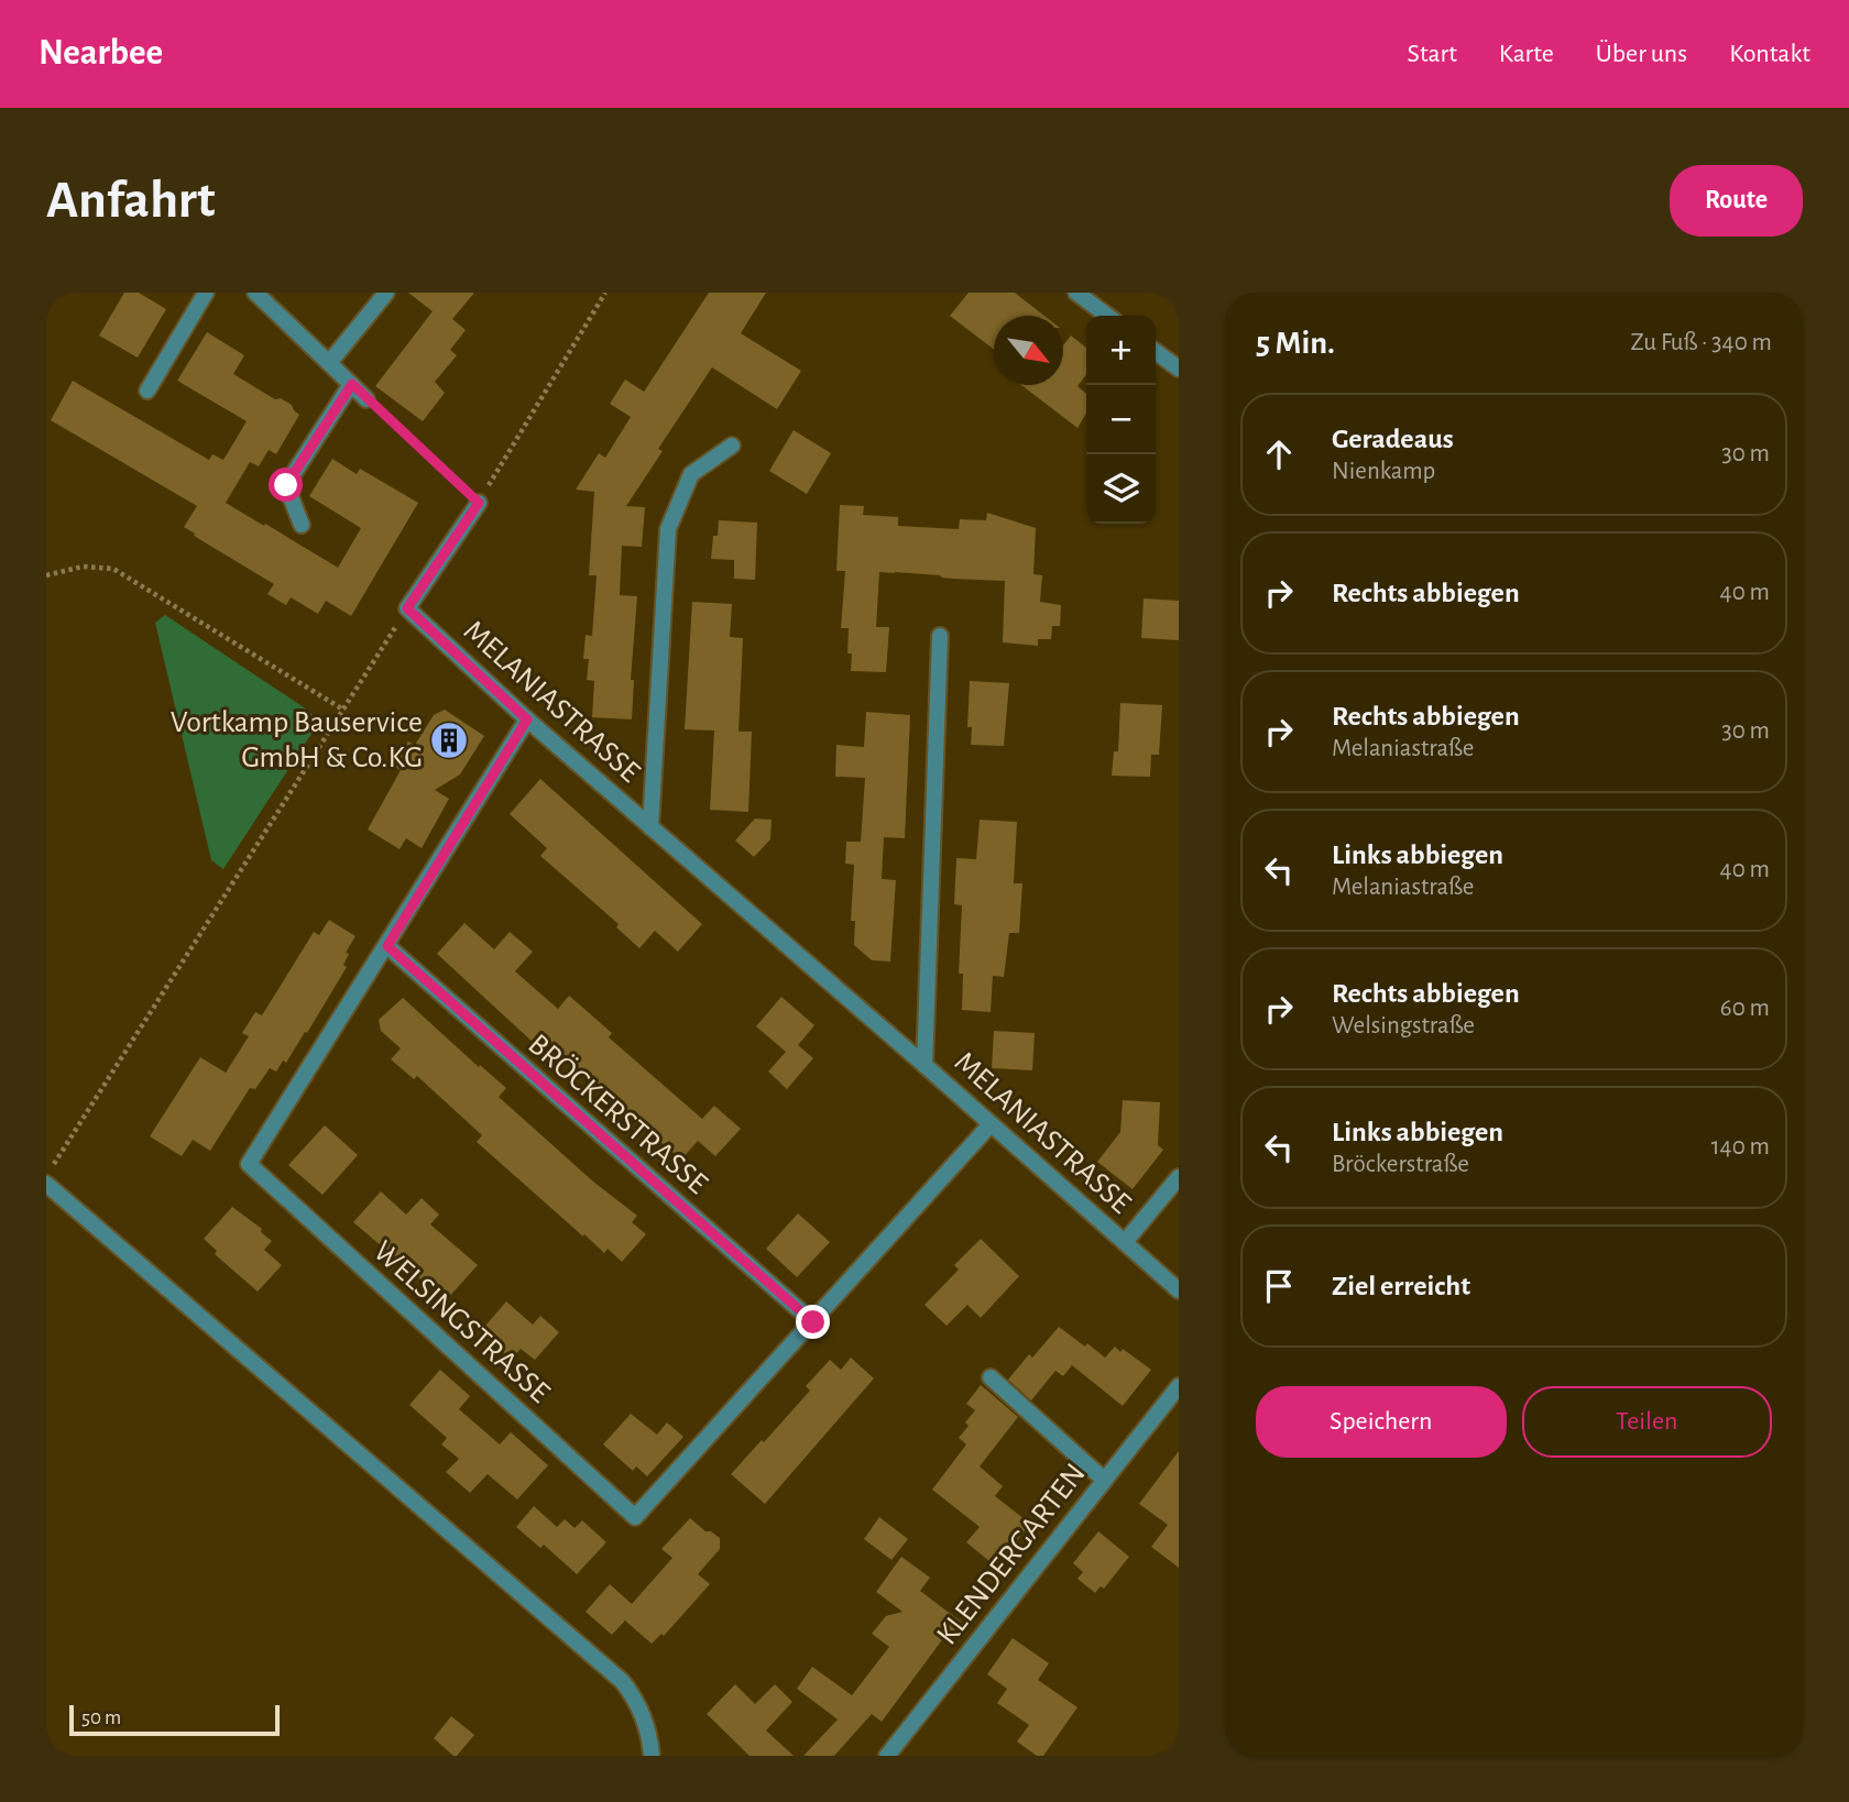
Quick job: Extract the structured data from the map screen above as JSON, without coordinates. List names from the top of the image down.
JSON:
{
  "streets": {
    "street": [
      "MELANIASTRASSE",
      "BRÖCKERSTRASSE",
      "WELSINGSTRASSE",
      "KLENDERGARTEN"
    ]
  },
  "crossings": [
    ["MELANIASTRASSE", "WELSINGSTRASSE"],
    ["BRÖCKERSTRASSE", "WELSINGSTRASSE"]
  ],
  "places": {
    "building": ["Vortkamp Bauservice GmbH & Co.KG"]
  },
  "scale_bar": "50 m",
  "north": "bottom right",
  "page": {
    "header": "Nearbee",
    "nav": [
      "Start",
      "Karte",
      "Über uns",
      "Kontakt"
    ],
    "buttons": [
      "Route",
      ["Speichern", "Teilen"]
    ],
    "title": "Anfahrt",
    "heading": ["5 Min.", "Zu Fuß · 340 m"],
    "map_buttons": ["+", "−"],
    "list": [
      ["Geradeaus", "Nienkamp", "30 m"],
      ["Rechts abbiegen", "40 m"],
      ["Rechts abbiegen", "Melaniastraße", "30 m"],
      ["Links abbiegen", "Melaniastraße", "40 m"],
      ["Rechts abbiegen", "Welsingstraße", "60 m"],
      ["Links abbiegen", "Bröckerstraße", "140 m"],
      "Ziel erreicht"
    ],
    "scale": "50 m"
  }
}
